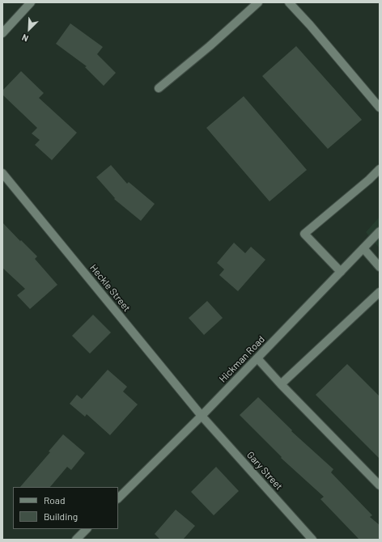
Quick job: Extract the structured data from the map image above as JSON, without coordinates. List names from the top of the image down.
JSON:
{
  "streets": {
    "street": ["Heckle Street", "Hickman Road", "Gary Street"]
  },
  "crossings": [
    ["Heckle Street", "Hickman Road"],
    ["Heckle Street", "Gary Street"],
    ["Hickman Road", "Gary Street"]
  ],
  "legend": ["Road", "Building"],
  "north": "bottom left"
}
